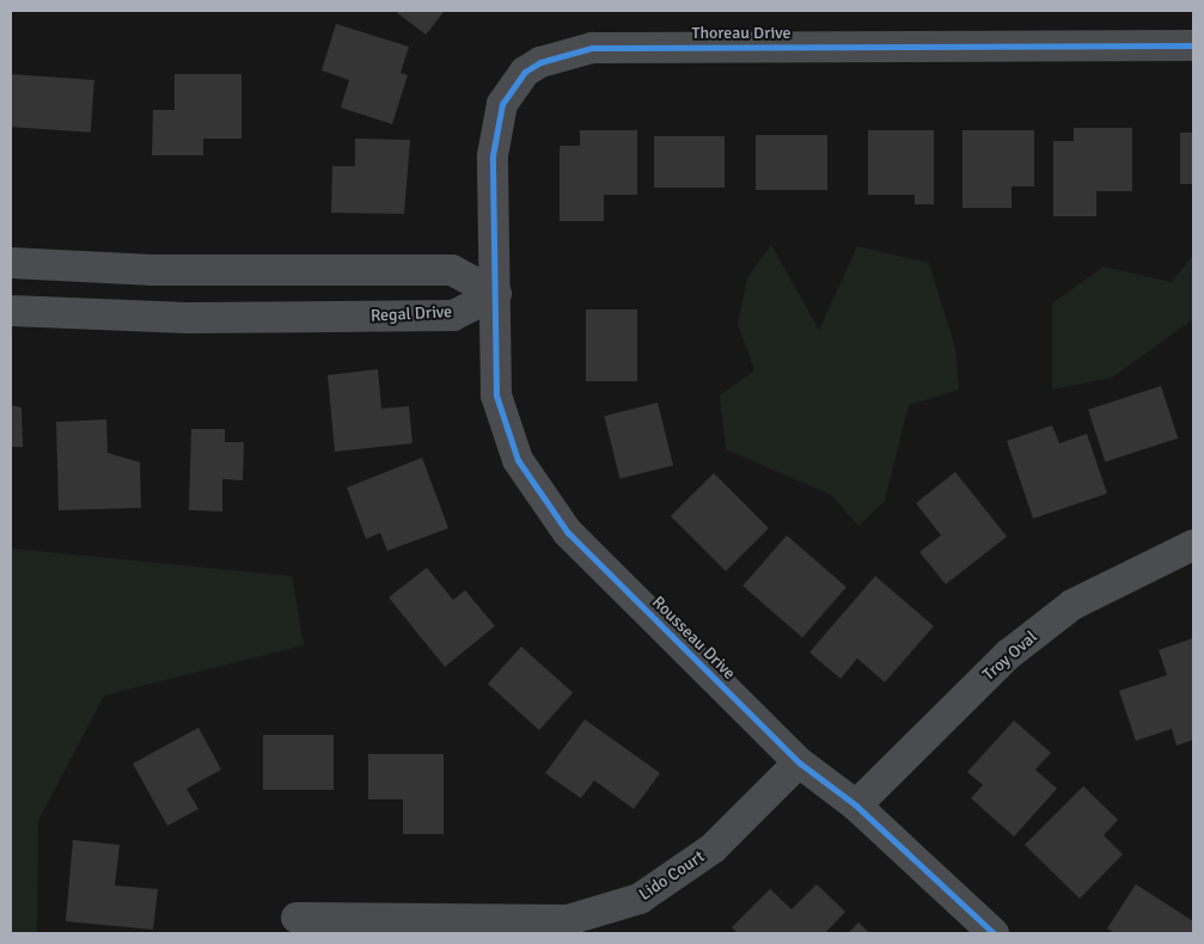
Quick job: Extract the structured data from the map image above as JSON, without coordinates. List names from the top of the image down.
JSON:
{
  "streets": {
    "street": [
      "Thoreau Drive",
      "Regal Drive",
      "Rousseau Drive",
      "Troy Oval",
      "Lido Court"
    ]
  },
  "crossings": [
    ["Thoreau Drive", "Regal Drive"],
    ["Thoreau Drive", "Rousseau Drive"],
    ["Regal Drive", "Rousseau Drive"],
    ["Rousseau Drive", "Troy Oval"],
    ["Rousseau Drive", "Lido Court"]
  ]
}
